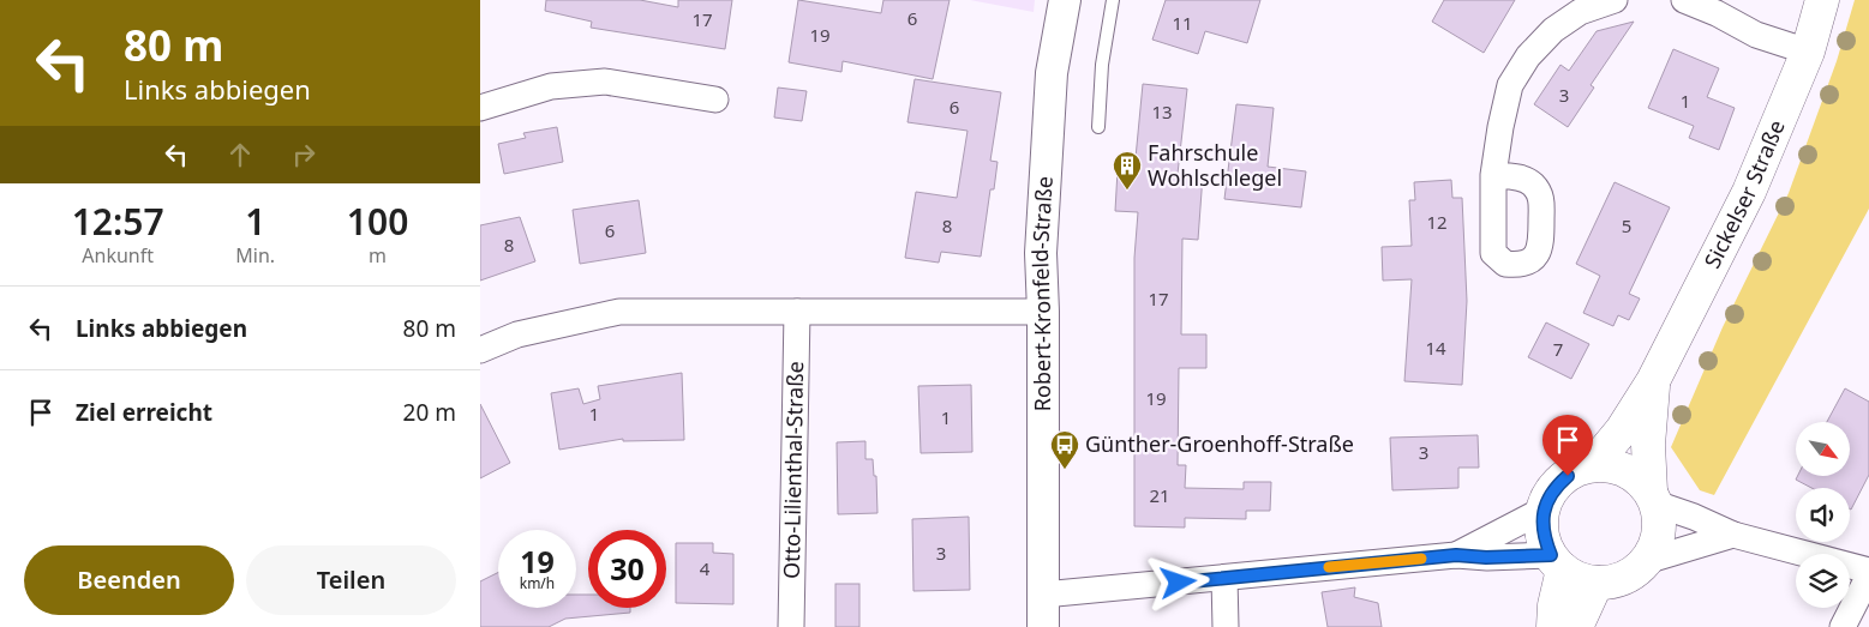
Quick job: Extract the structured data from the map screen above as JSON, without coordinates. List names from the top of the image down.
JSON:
{
  "streets": {
    "main road": ["Sickelser Straße"],
    "street": ["Robert-Kronfeld-Straße", "Otto-Lilienthal-Straße"]
  },
  "places": {
    "building": ["Fahrschule Wohlschlegel"],
    "bus stop": ["Günther-Groenhoff-Straße"]
  },
  "house_numbers": [
    "6",
    "17",
    "11",
    "19",
    "3",
    "1",
    "6",
    "13",
    "12",
    "8",
    "5",
    "6",
    "8",
    "17",
    "14",
    "7",
    "19",
    "1",
    "1",
    "3",
    "21",
    "3",
    "4"
  ],
  "north": "bottom right",
  "page": {
    "turn": ["80 m", "Links abbiegen"],
    "eta": [
      "12:57",
      "Ankunft",
      "1",
      "Min.",
      "100",
      "m"
    ],
    "list": [
      {
        "name": "Links abbiegen",
        "value": "80 m"
      },
      {
        "name": "Ziel erreicht",
        "value": "20 m"
      }
    ],
    "speed": "19 km/h",
    "limit": "30",
    "buttons": ["Beenden", "Teilen"]
  }
}
